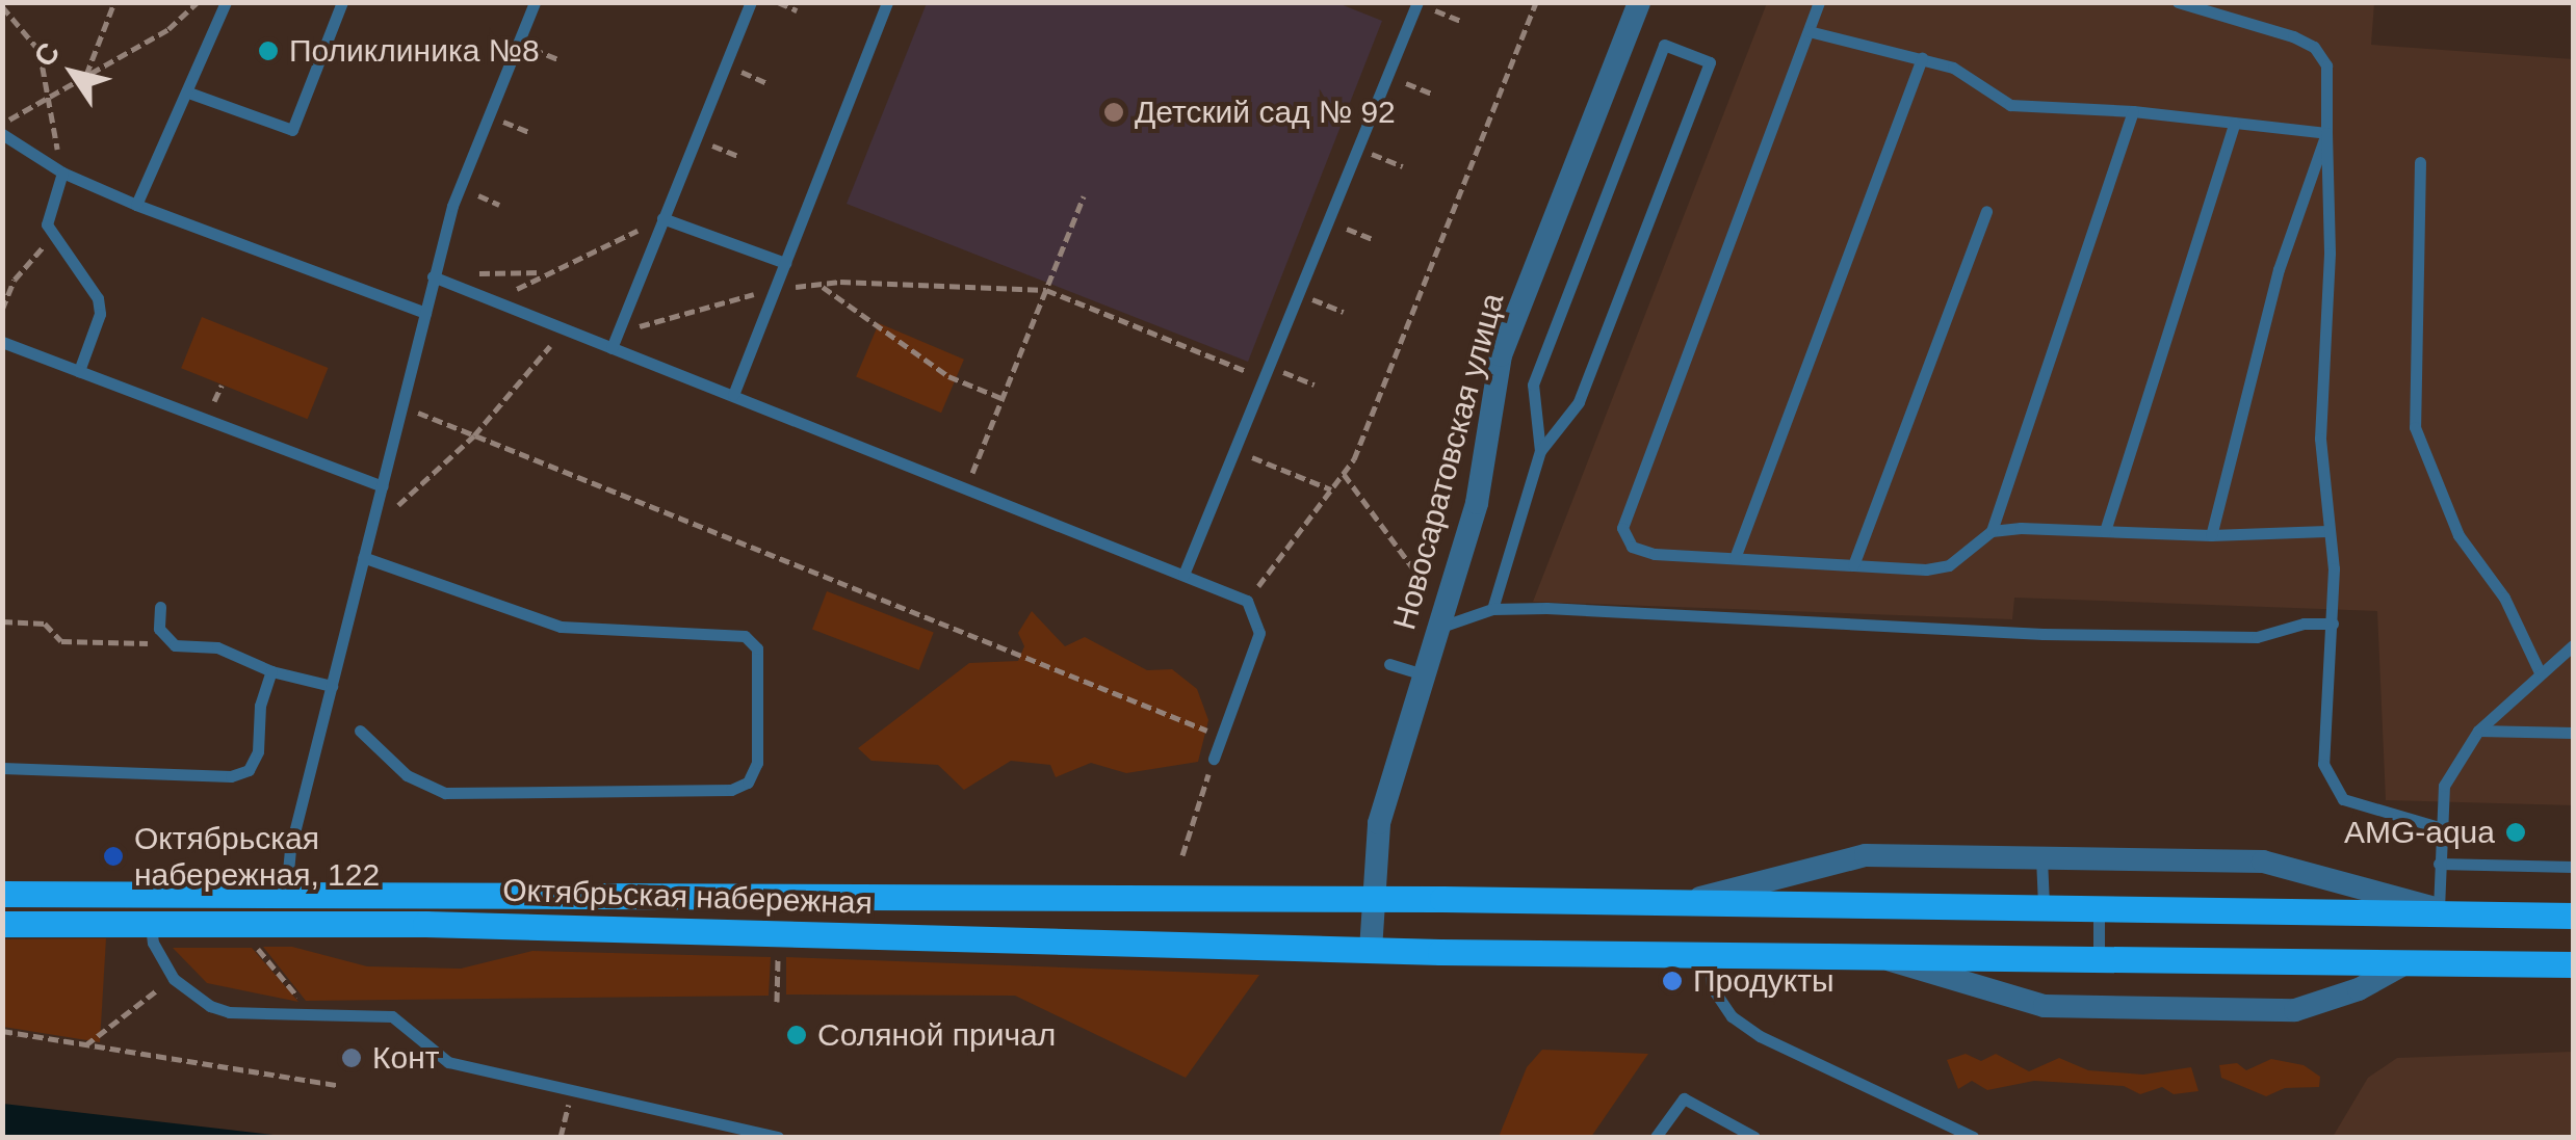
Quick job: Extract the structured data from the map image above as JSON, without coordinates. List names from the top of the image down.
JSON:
{
  "streets": {
    "main road": ["Октябрьская набережная"],
    "street": ["Новосаратовская улица"]
  },
  "crossings": [
    ["Новосаратовская улица", "Октябрьская набережная"]
  ],
  "places": [
    "Поликлиника №8",
    "Детский сад № 92",
    "AMG-aqua",
    "Октябрьская набережная, 122",
    "Продукты",
    "Соляной причал",
    "Конт"
  ],
  "north": "top left"
}
